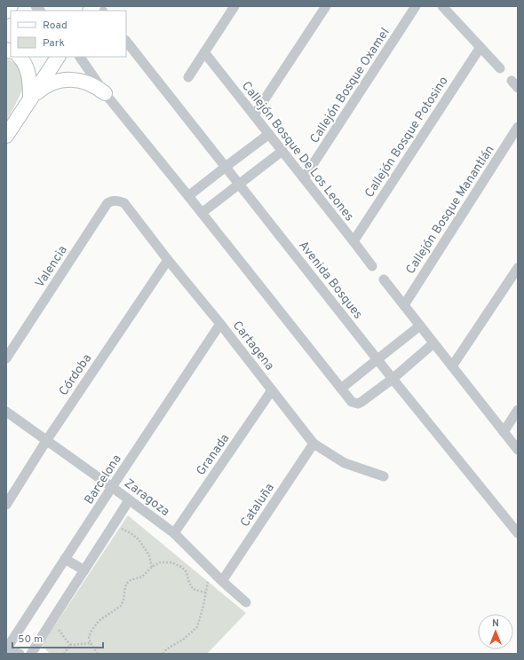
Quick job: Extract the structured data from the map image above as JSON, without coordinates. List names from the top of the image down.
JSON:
{
  "streets": {
    "street": [
      "Callejón Bosque Oxamel",
      "Callejón Bosque Potosino",
      "Callejón Bosque De Los Leones",
      "Callejón Bosque Manantlán",
      "Valencia",
      "Avenida Bosques",
      "Cartagena",
      "Córdoba",
      "Granada",
      "Barcelona",
      "Zaragoza",
      "Cataluña"
    ]
  },
  "crossings": [
    ["Callejón Bosque Oxamel", "Callejón Bosque De Los Leones"],
    ["Callejón Bosque Potosino", "Callejón Bosque De Los Leones"],
    ["Valencia", "Cartagena"],
    ["Cartagena", "Córdoba"],
    ["Cartagena", "Granada"],
    ["Cartagena", "Barcelona"],
    ["Cartagena", "Cataluña"],
    ["Córdoba", "Zaragoza"],
    ["Granada", "Zaragoza"],
    ["Barcelona", "Zaragoza"],
    ["Zaragoza", "Cataluña"]
  ],
  "legend": ["Road", "Park"],
  "scale_bar": "50 m",
  "north": "top"
}
